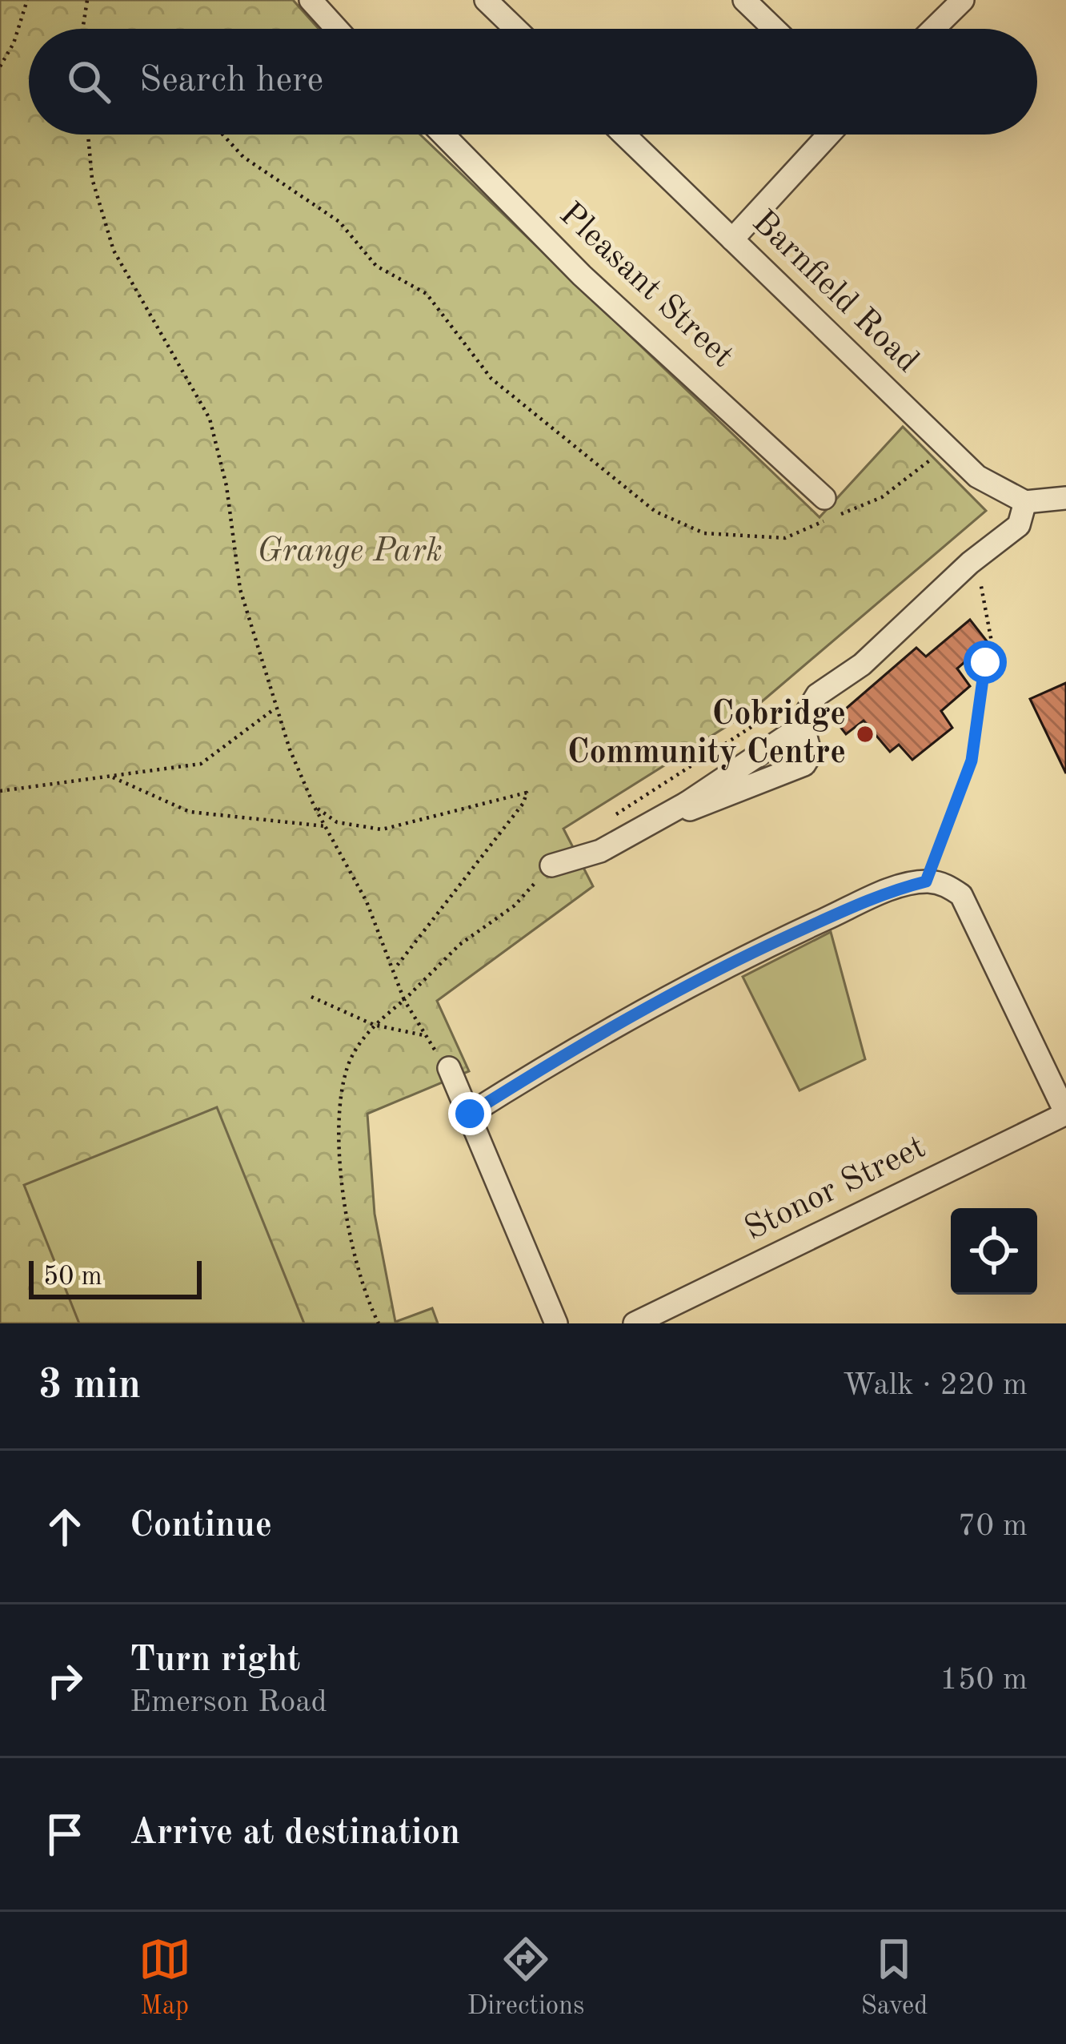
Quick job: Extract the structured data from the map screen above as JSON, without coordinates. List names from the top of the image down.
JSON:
{
  "streets": {
    "street": ["Pleasant Street", "Barnfield Road", "Stonor Street"]
  },
  "parks": ["Grange Park"],
  "places": ["Cobridge Community Centre"],
  "scale_bar": "50 m",
  "page": {
    "search": "Search here",
    "scale": "50 m",
    "heading": ["3 min", "Walk · 220 m"],
    "list": [
      ["Continue", "70 m"],
      ["Turn right", "Emerson Road", "150 m"],
      "Arrive at destination"
    ],
    "nav": ["Map", "Directions", "Saved"]
  }
}
